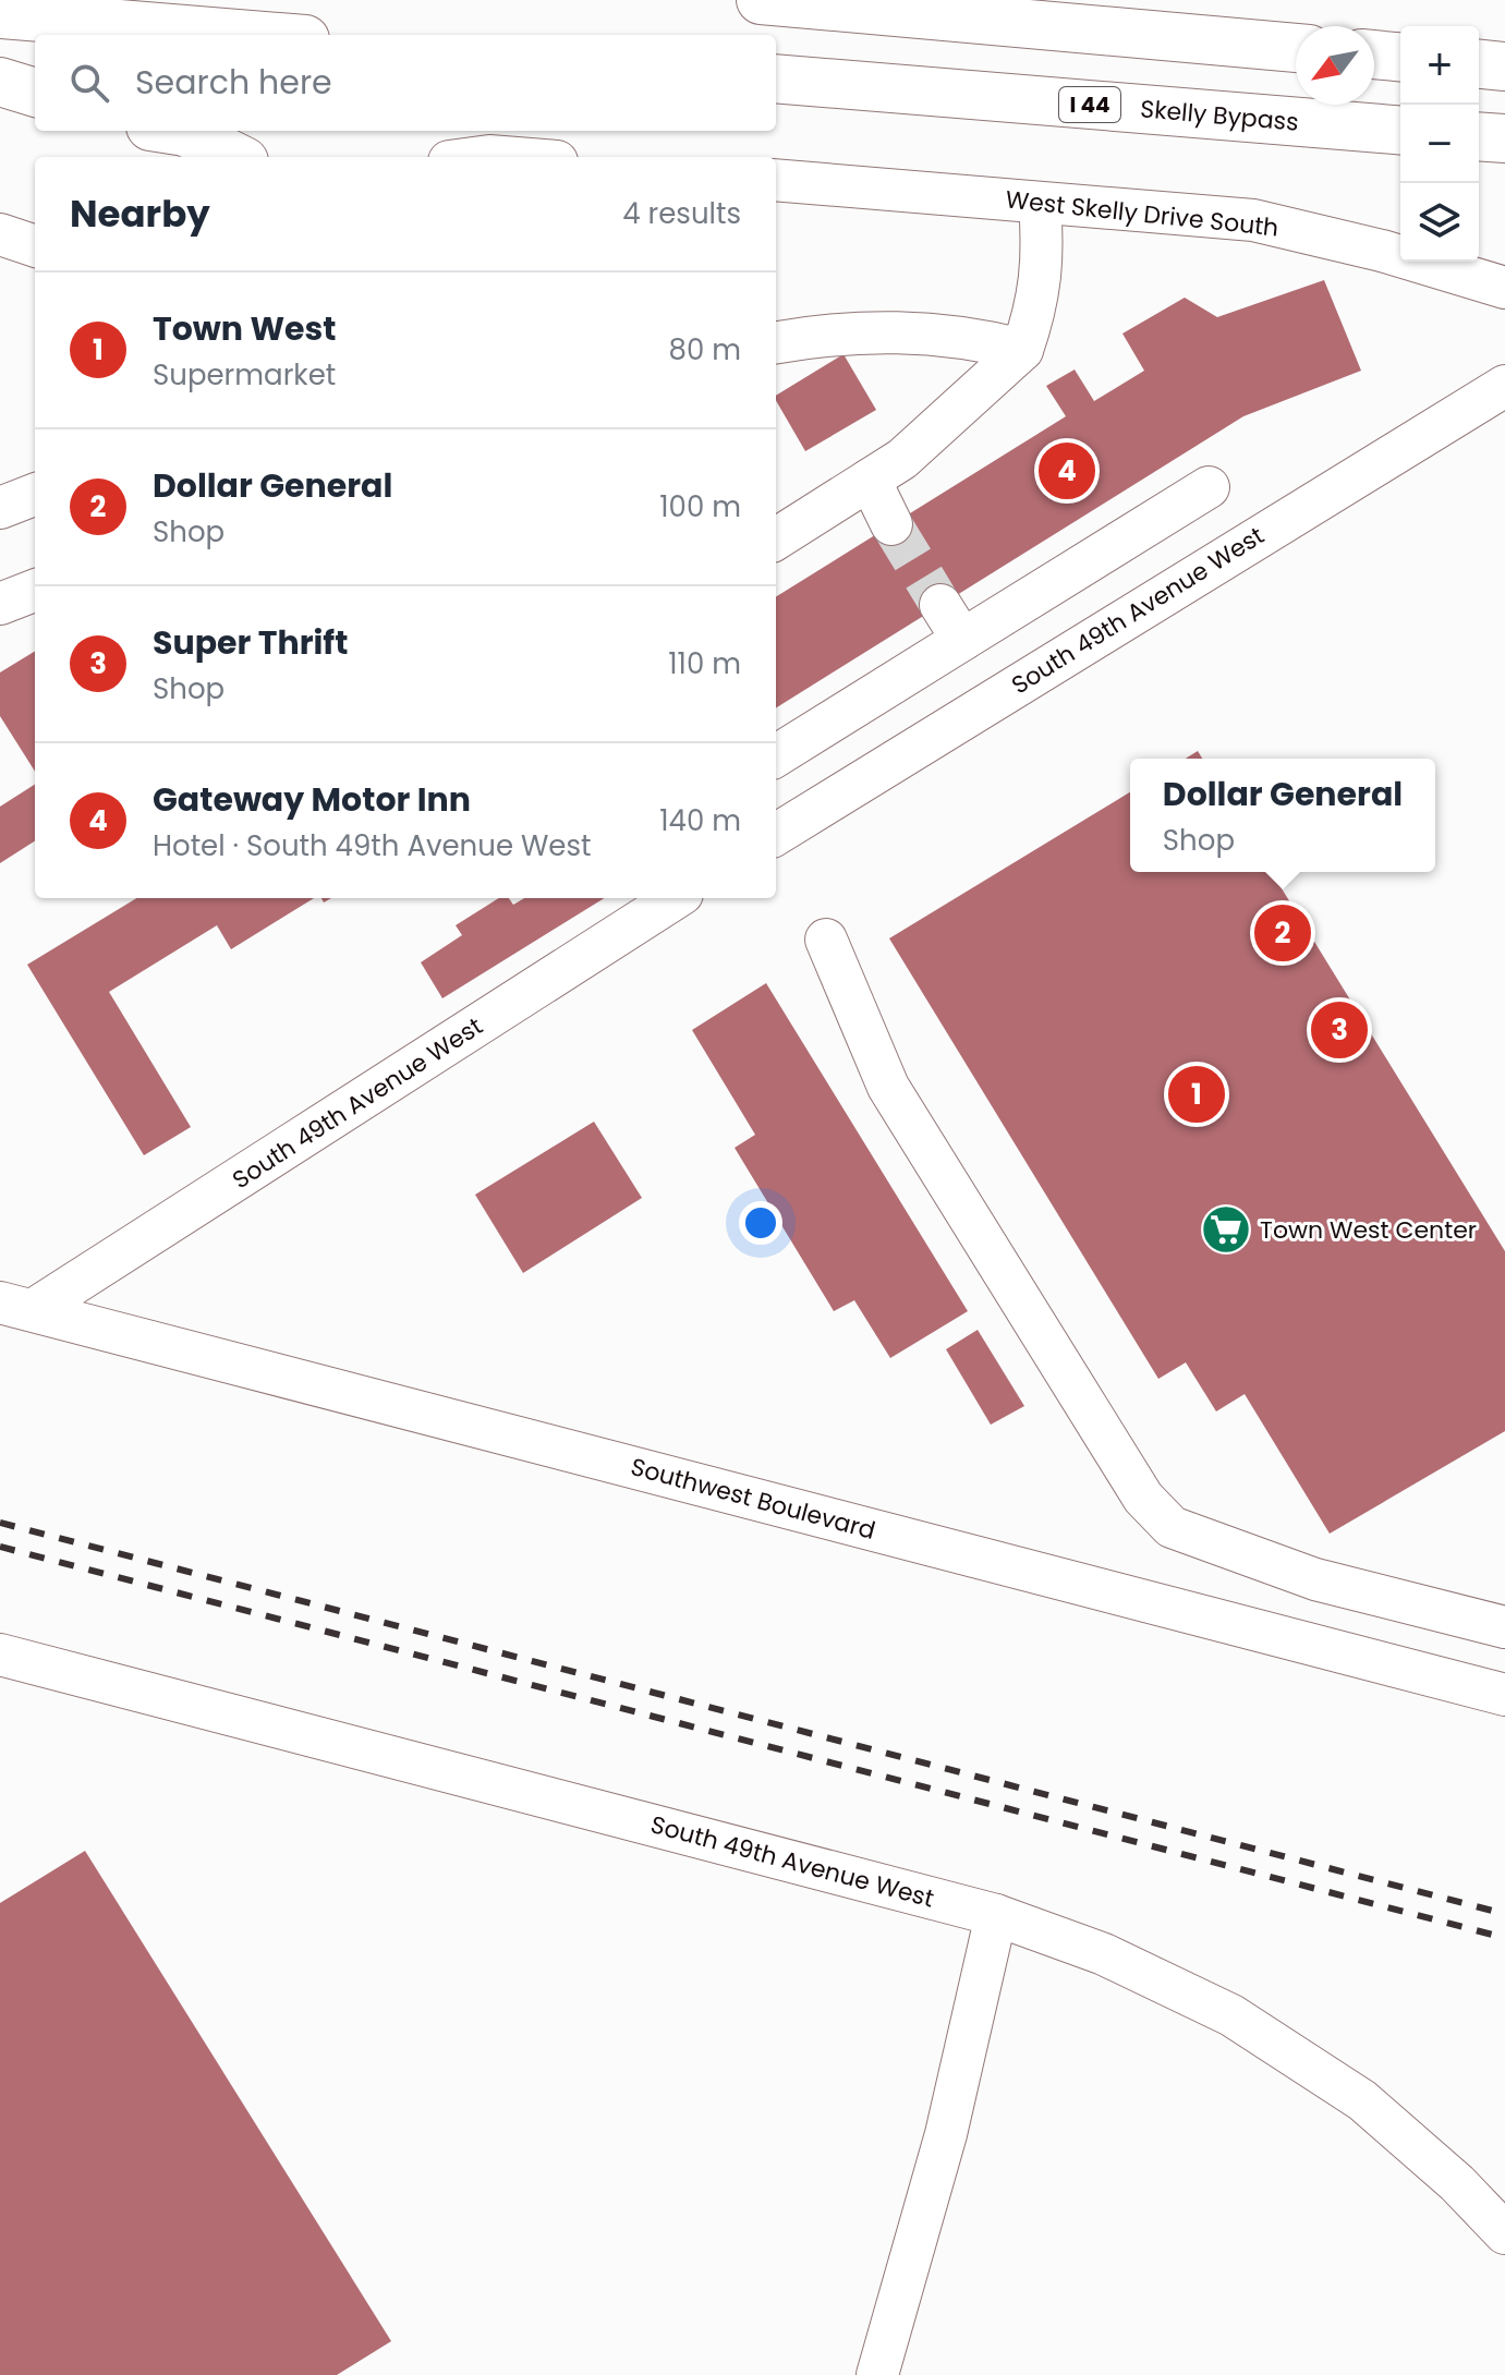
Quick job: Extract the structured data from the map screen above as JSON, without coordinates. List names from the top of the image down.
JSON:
{
  "streets": {
    "highway": ["I 44", "Skelly Bypass"],
    "street": ["West Skelly Drive South", "South 49th Avenue West", "Southwest Boulevard"]
  },
  "crossings": [
    ["South 49th Avenue West", "Southwest Boulevard"]
  ],
  "places": {
    "supermarket": ["Town West Center"]
  },
  "north": "bottom left",
  "page": {
    "map_buttons": ["+", "−"],
    "search": "Search here",
    "heading": ["Nearby", "4 results"],
    "list": [
      {
        "mark": "1",
        "name": "Town West",
        "note": "Supermarket",
        "value": "80 m"
      },
      {
        "mark": "2",
        "name": "Dollar General",
        "note": "Shop",
        "value": "100 m"
      },
      {
        "mark": "3",
        "name": "Super Thrift",
        "note": "Shop",
        "value": "110 m"
      },
      {
        "mark": "4",
        "name": "Gateway Motor Inn",
        "note": "Hotel · South 49th Avenue West",
        "value": "140 m"
      }
    ],
    "pins": [
      "4",
      "2",
      "3",
      "1"
    ],
    "popup": ["Dollar General", "Shop"]
  }
}
